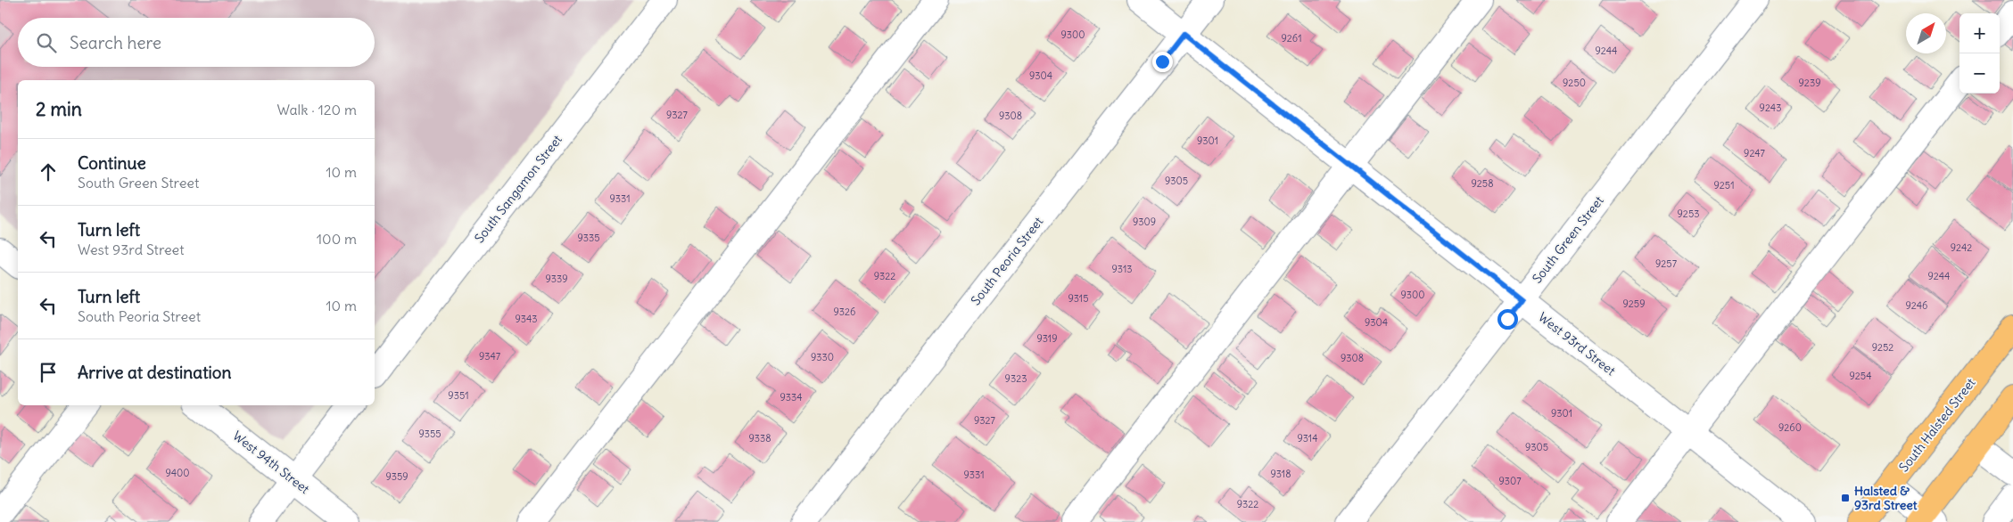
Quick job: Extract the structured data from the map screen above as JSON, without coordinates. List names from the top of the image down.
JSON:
{
  "streets": {
    "main road": ["South Halsted Street"],
    "street": [
      "South Sangamon Street",
      "South Green Street",
      "South Peoria Street",
      "West 93rd Street",
      "West 94th Street"
    ]
  },
  "crossings": [
    ["South Green Street", "West 93rd Street"],
    ["South Peoria Street", "West 93rd Street"]
  ],
  "places": {
    "transit": ["Halsted & 93rd Street"]
  },
  "house_numbers": [
    "9300",
    "9261",
    "9244",
    "9304",
    "9250",
    "9239",
    "9243",
    "9327",
    "9308",
    "9301",
    "9247",
    "9305",
    "9258",
    "9251",
    "9331",
    "9253",
    "9309",
    "9335",
    "9242",
    "9257",
    "9313",
    "9322",
    "9244",
    "9339",
    "9300",
    "9315",
    "9259",
    "9246",
    "9326",
    "9343",
    "9304",
    "9319",
    "9252",
    "9347",
    "9330",
    "9308",
    "9254",
    "9323",
    "9351",
    "9334",
    "9301",
    "9327",
    "9260",
    "9355",
    "9338",
    "9314",
    "9305",
    "9400",
    "9318",
    "9331",
    "9359",
    "9307",
    "9322"
  ],
  "north": "top right",
  "page": {
    "map_buttons": ["+", "−"],
    "search": "Search here",
    "heading": ["2 min", "Walk · 120 m"],
    "list": [
      ["Continue", "South Green Street", "10 m"],
      ["Turn left", "West 93rd Street", "100 m"],
      ["Turn left", "South Peoria Street", "10 m"],
      "Arrive at destination"
    ]
  }
}
